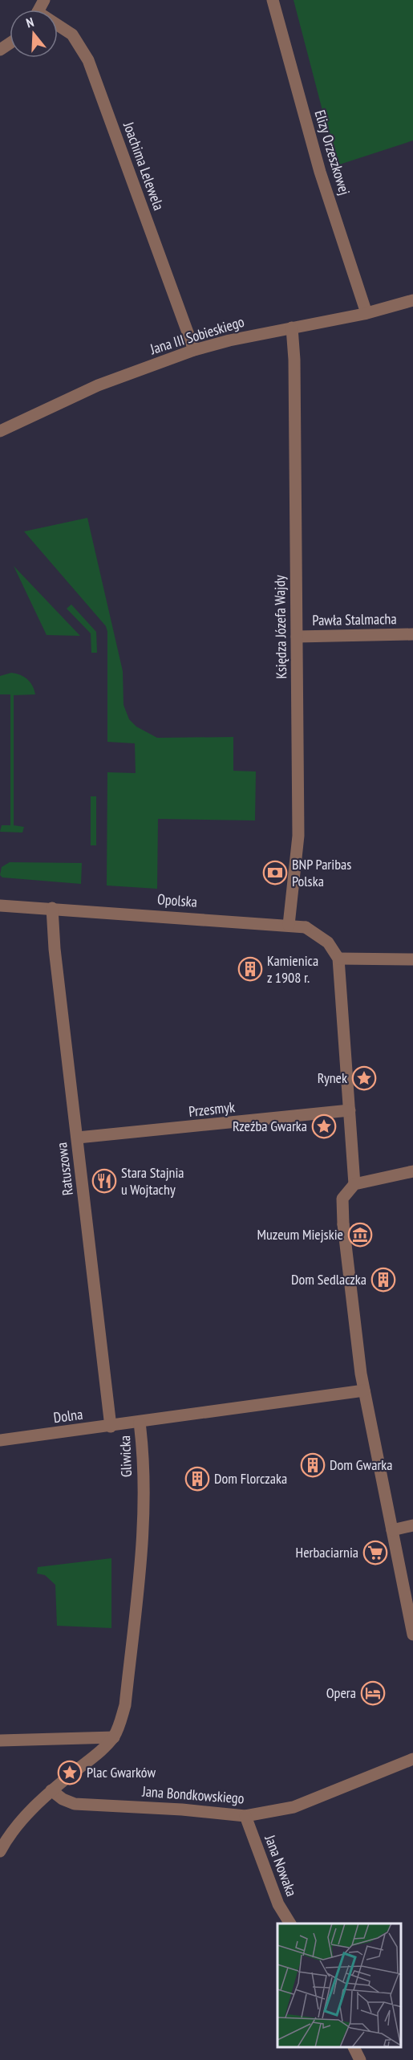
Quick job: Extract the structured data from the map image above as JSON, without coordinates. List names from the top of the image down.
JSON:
{
  "streets": {
    "street": [
      "Elizy Orzeszkowej",
      "Joachima Lelewela",
      "Jana III Sobieskiego",
      "Pawła Stalmacha",
      "Księdza Józefa Wajdy",
      "Opolska",
      "Przesmyk",
      "Ratuszowa",
      "Dolna",
      "Gliwicka",
      "Jana Bondkowskiego",
      "Jana Nowaka"
    ]
  },
  "crossings": [
    ["Elizy Orzeszkowej", "Jana III Sobieskiego"],
    ["Joachima Lelewela", "Jana III Sobieskiego"],
    ["Jana III Sobieskiego", "Księdza Józefa Wajdy"],
    ["Pawła Stalmacha", "Księdza Józefa Wajdy"],
    ["Księdza Józefa Wajdy", "Opolska"],
    ["Opolska", "Ratuszowa"],
    ["Przesmyk", "Ratuszowa"],
    ["Ratuszowa", "Dolna"],
    ["Dolna", "Gliwicka"],
    ["Jana Bondkowskiego", "Jana Nowaka"]
  ],
  "places": {
    "bank": ["BNP Paribas Polska"],
    "building": [
      "Kamienica z 1908 r.",
      "Dom Sedlaczka",
      "Dom Gwarka",
      "Dom Florczaka"
    ],
    "place": ["Rynek", "Rzeźba Gwarka", "Plac Gwarków"],
    "restaurant": ["Stara Stajnia u Wojtachy"],
    "museum": ["Muzeum Miejskie"],
    "supermarket": ["Herbaciarnia"],
    "hotel": ["Opera"]
  },
  "north": "top"
}
